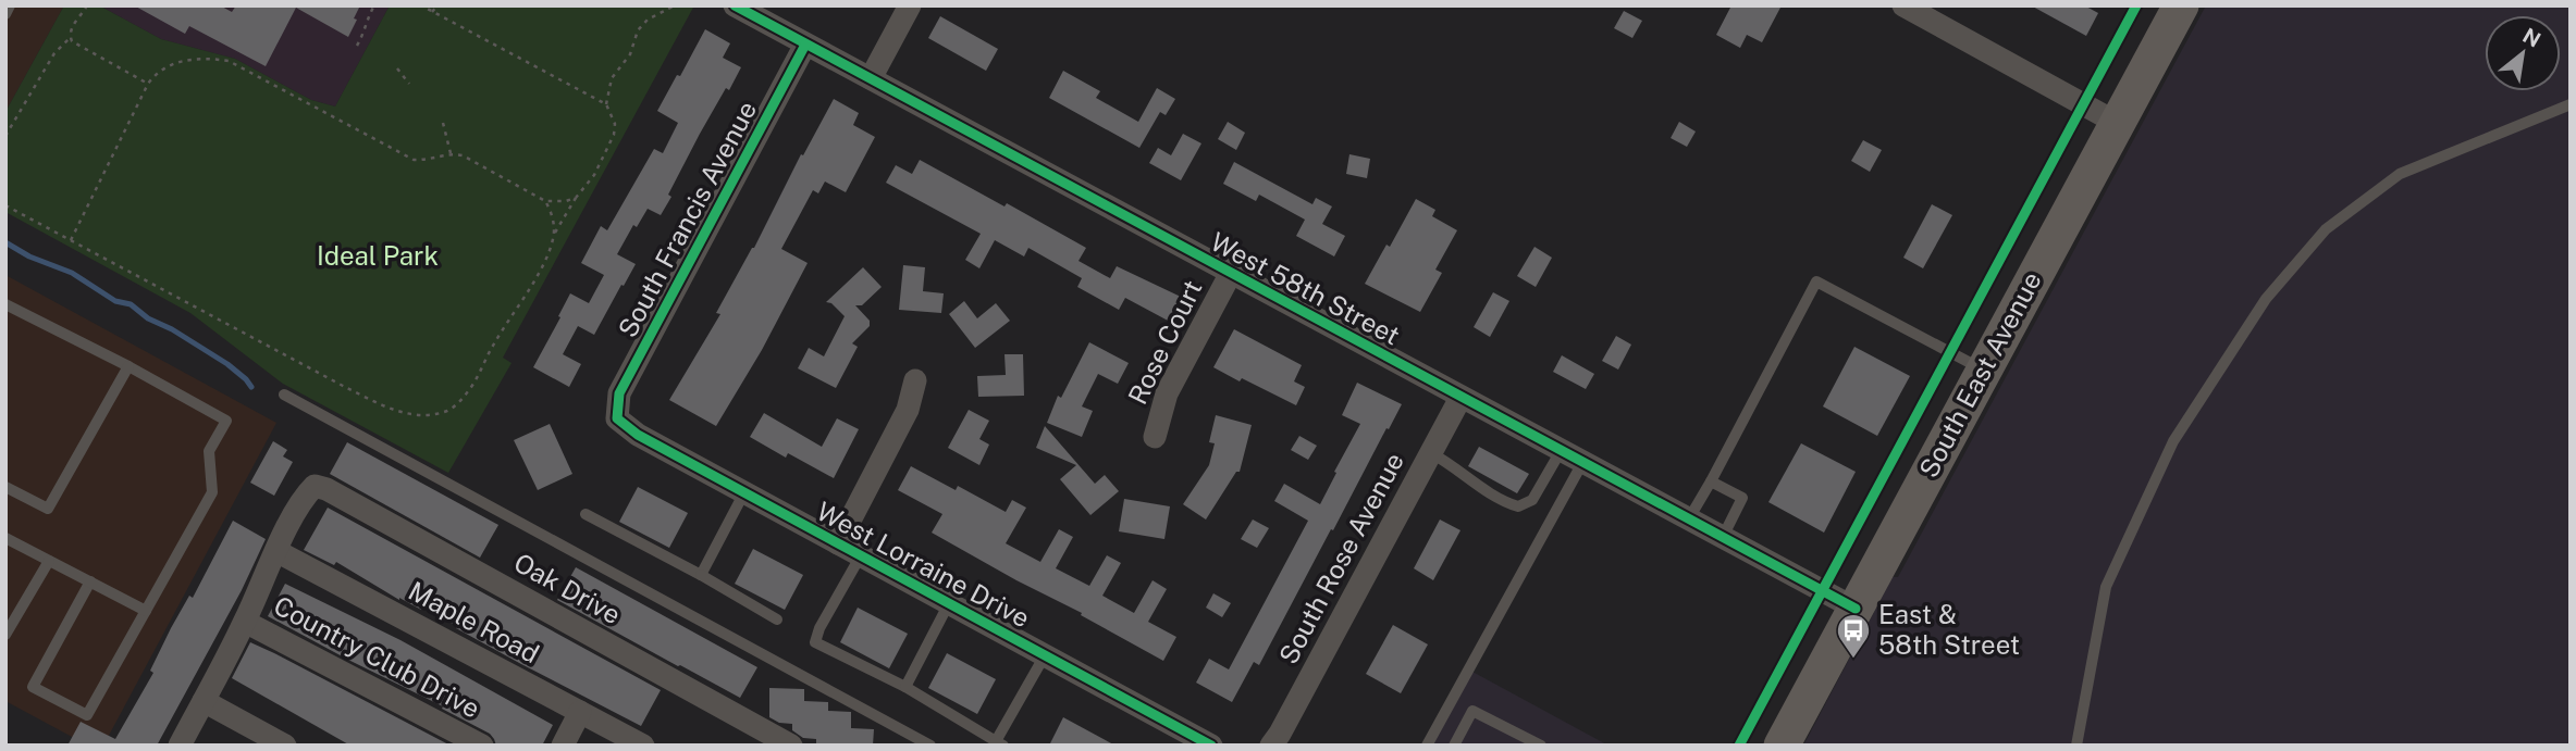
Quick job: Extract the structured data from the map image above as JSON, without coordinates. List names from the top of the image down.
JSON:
{
  "streets": {
    "main road": ["South East Avenue"],
    "street": [
      "South Francis Avenue",
      "West 58th Street",
      "Rose Court",
      "South Rose Avenue",
      "West Lorraine Drive",
      "Oak Drive",
      "Maple Road",
      "Country Club Drive"
    ]
  },
  "crossings": [
    ["South Francis Avenue", "West 58th Street"],
    ["South Francis Avenue", "West Lorraine Drive"],
    ["West 58th Street", "Rose Court"],
    ["West 58th Street", "South East Avenue"],
    ["West 58th Street", "South Rose Avenue"],
    ["Oak Drive", "Maple Road"]
  ],
  "parks": ["Ideal Park"],
  "places": {
    "bus stop": ["East & 58th Street"]
  },
  "north": "top right"
}
